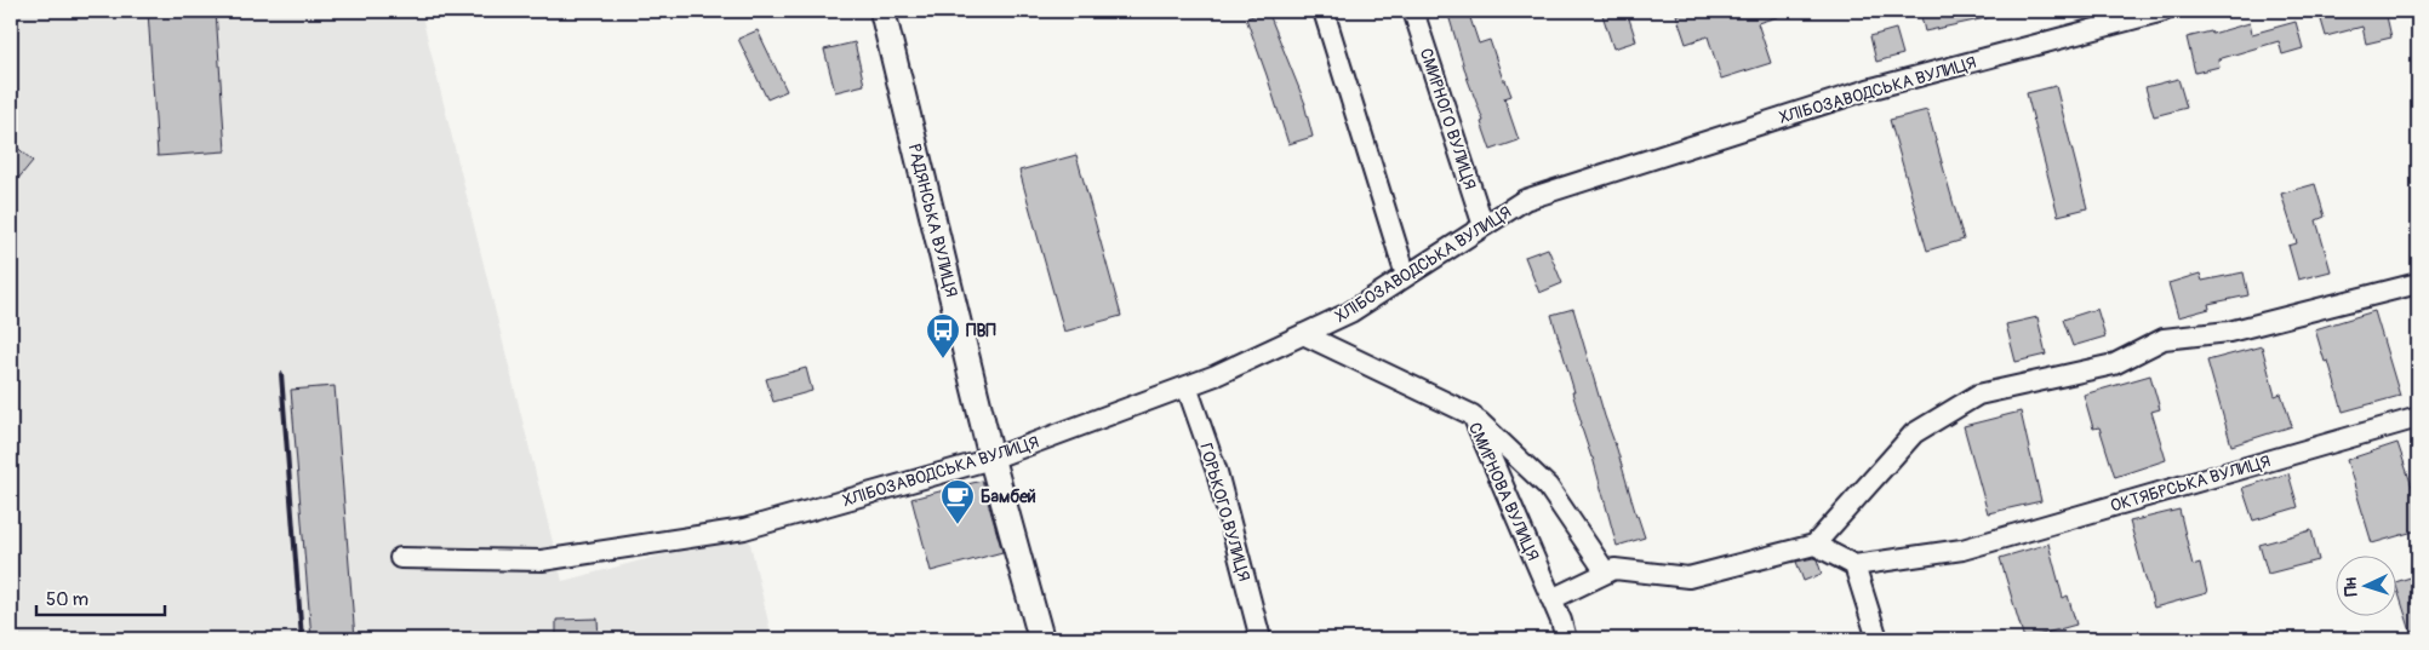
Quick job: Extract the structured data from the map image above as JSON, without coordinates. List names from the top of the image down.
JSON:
{
  "streets": {
    "street": [
      "ХЛІБОЗАВОДСЬКА ВУЛИЦЯ",
      "СМИРНОГО ВУЛИЦЯ",
      "РАДЯНСЬКА ВУЛИЦЯ",
      "ОКТЯБРСЬКА ВУЛИЦЯ",
      "СМИРНОВА ВУЛИЦЯ",
      "ГОРЬКОГО ВУЛИЦЯ"
    ]
  },
  "crossings": [
    ["ХЛІБОЗАВОДСЬКА ВУЛИЦЯ", "СМИРНОГО ВУЛИЦЯ"],
    ["ХЛІБОЗАВОДСЬКА ВУЛИЦЯ", "РАДЯНСЬКА ВУЛИЦЯ"],
    ["ХЛІБОЗАВОДСЬКА ВУЛИЦЯ", "СМИРНОВА ВУЛИЦЯ"],
    ["ХЛІБОЗАВОДСЬКА ВУЛИЦЯ", "ГОРЬКОГО ВУЛИЦЯ"]
  ],
  "places": {
    "bus stop": ["ПВП"],
    "cafe": ["Бамбей"]
  },
  "scale_bar": "50 m",
  "north": "left"
}
